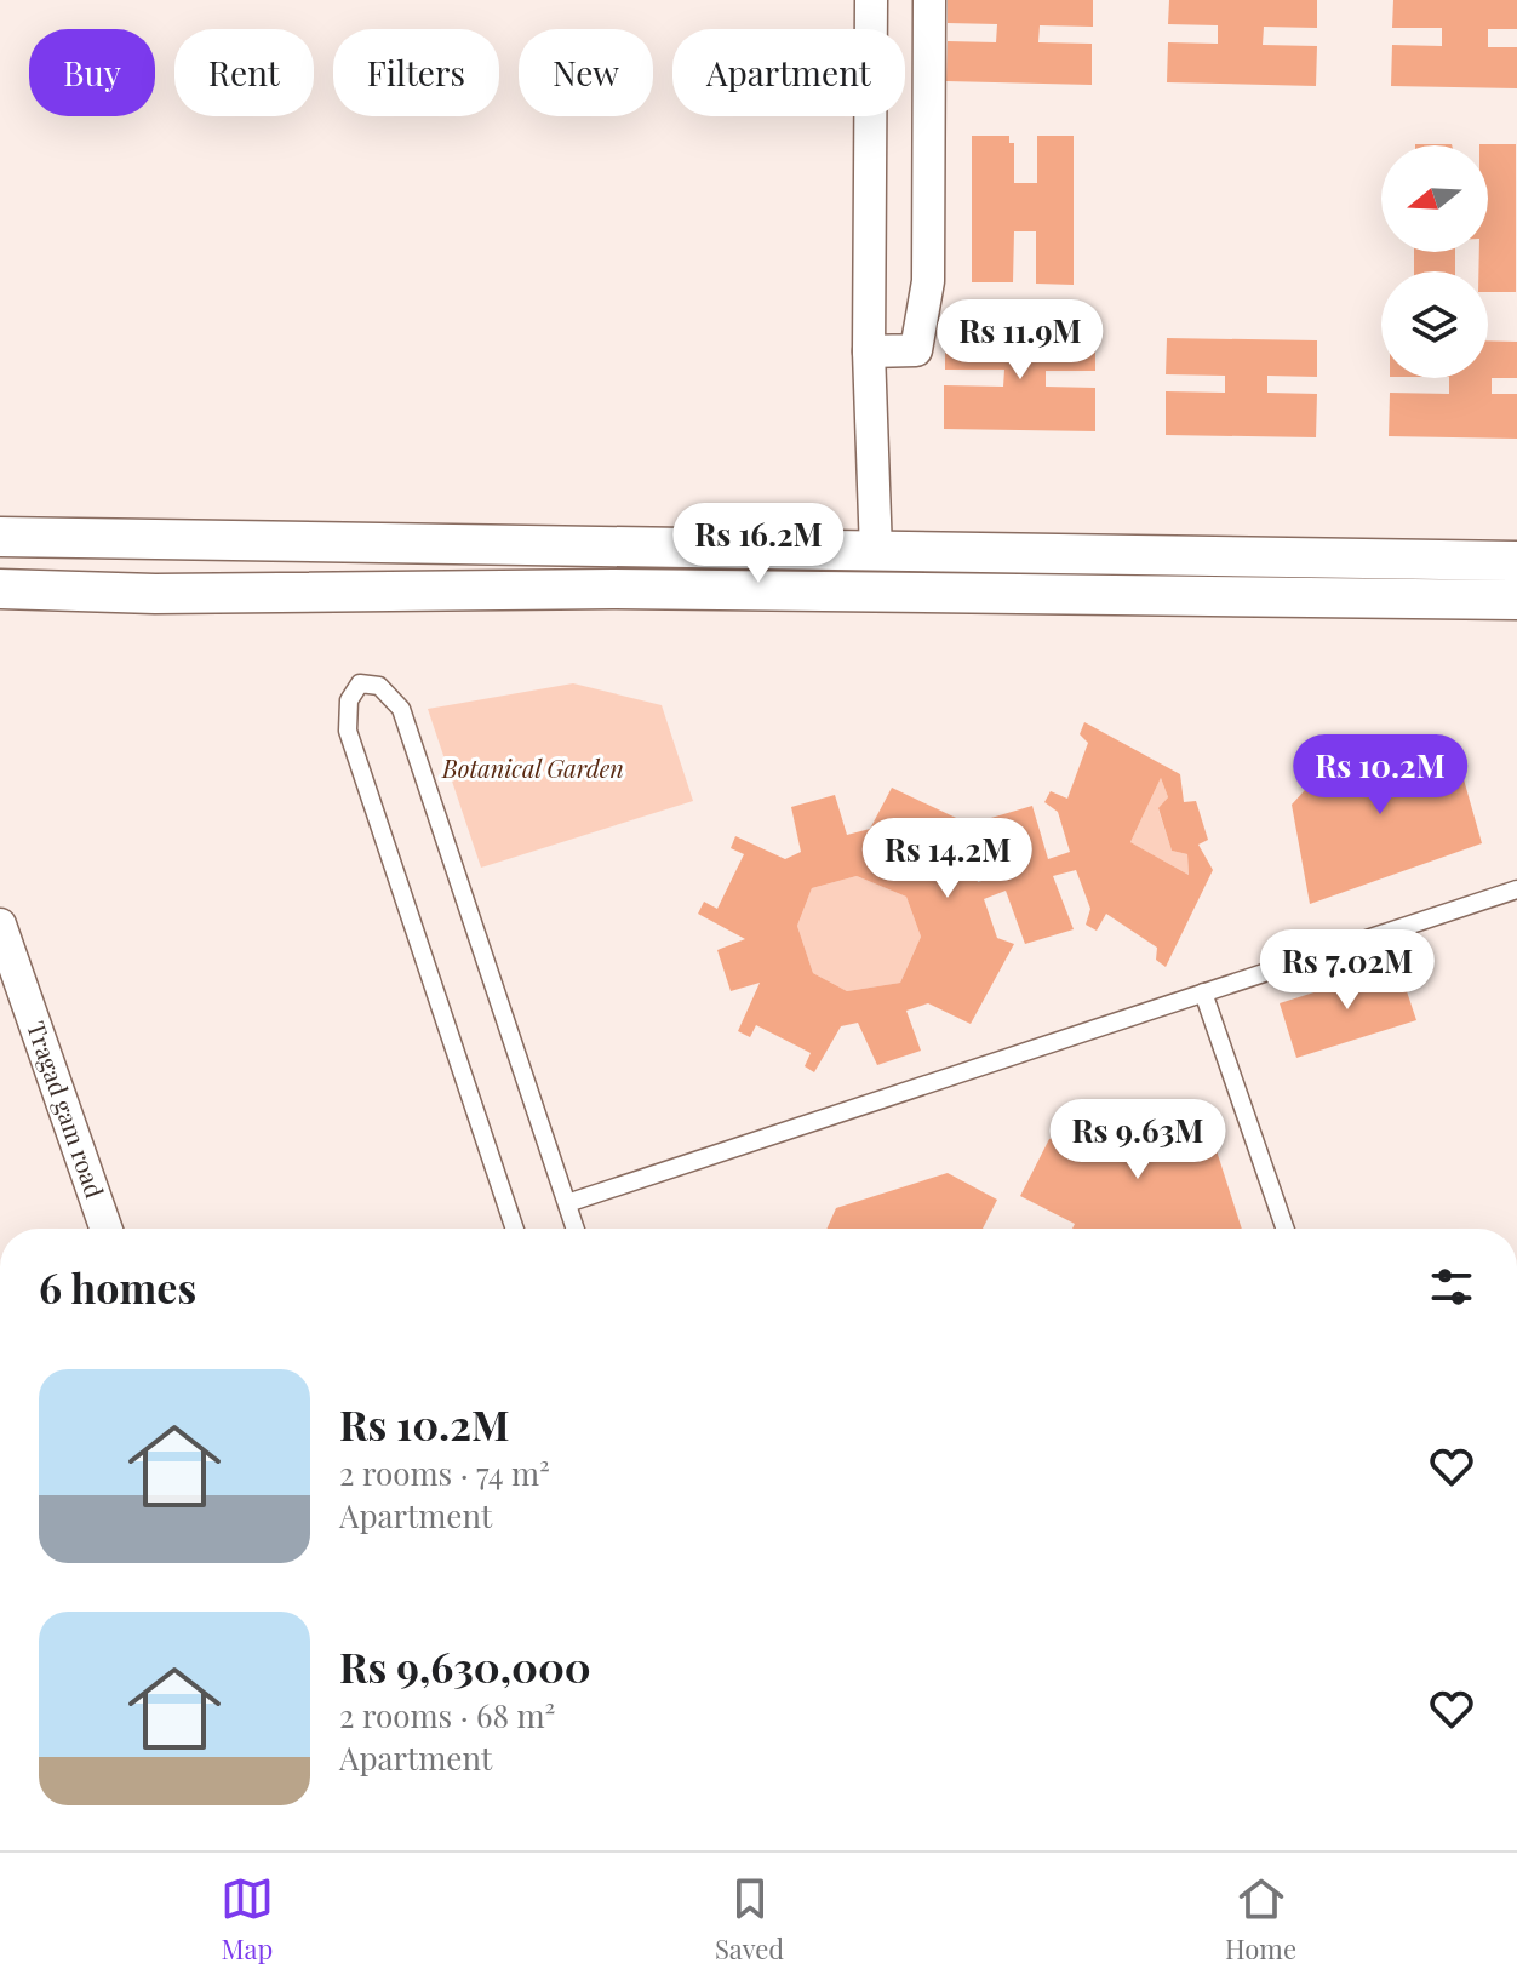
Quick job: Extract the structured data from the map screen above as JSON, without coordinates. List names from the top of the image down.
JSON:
{
  "streets": {
    "street": ["Tragad gam road"]
  },
  "parks": ["Botanical Garden"],
  "north": "left",
  "page": {
    "chip": [
      "Buy",
      "Rent",
      "Filters",
      "New",
      "Apartment"
    ],
    "price": [
      "Rs 11.9M",
      "Rs 16.2M",
      "Rs 10.2M",
      "Rs 14.2M",
      "Rs 7.02M",
      "Rs 9.63M"
    ],
    "heading": "6 homes",
    "list": [
      {
        "name": "Rs 10.2M",
        "note": "2 rooms · 74 m² · Apartment"
      },
      {
        "name": "Rs 9,630,000",
        "note": "2 rooms · 68 m² · Apartment"
      }
    ],
    "tabs": ["Map", "Saved", "Home"]
  }
}
